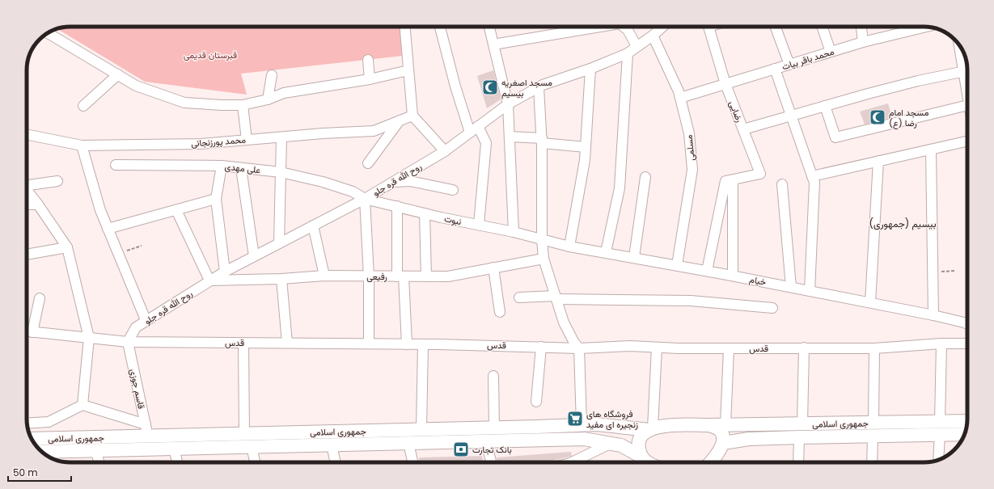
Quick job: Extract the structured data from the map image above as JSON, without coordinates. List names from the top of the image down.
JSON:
{
  "streets": {
    "main road": ["جمهوری اسلامی"],
    "street": [
      "محمد باقر بیات",
      "رضایی",
      "محمد پورزنجانی",
      "مسلمی",
      "علی مهدی",
      "روح الله قره جلو",
      "نبوت",
      "رفیعی",
      "خیام",
      "قدس",
      "قاسم جوزی"
    ]
  },
  "crossings": [
    ["محمد باقر بیات", "رضایی"],
    ["محمد باقر بیات", "مسلمی"],
    ["مسلمی", "روح الله قره جلو"],
    ["مسلمی", "خیام"],
    ["علی مهدی", "روح الله قره جلو"],
    ["علی مهدی", "نبوت"],
    ["روح الله قره جلو", "نبوت"],
    ["روح الله قره جلو", "رفیعی"],
    ["روح الله قره جلو", "قدس"],
    ["روح الله قره جلو", "قاسم جوزی"],
    ["نبوت", "خیام"],
    ["قدس", "قاسم جوزی"],
    ["قاسم جوزی", "جمهوری اسلامی"]
  ],
  "districts": ["(بیسیم (جمهوری"],
  "parks": ["قبرستان قدیمى"],
  "places": {
    "mosque": ["مسجد اصغریه بیسیم", "مسجد امام رضا (ع)"],
    "supermarket": ["فروشگاه های زنجیره ای مفید"],
    "bank": ["بانک تجارت"]
  },
  "scale_bar": "50 m"
}
